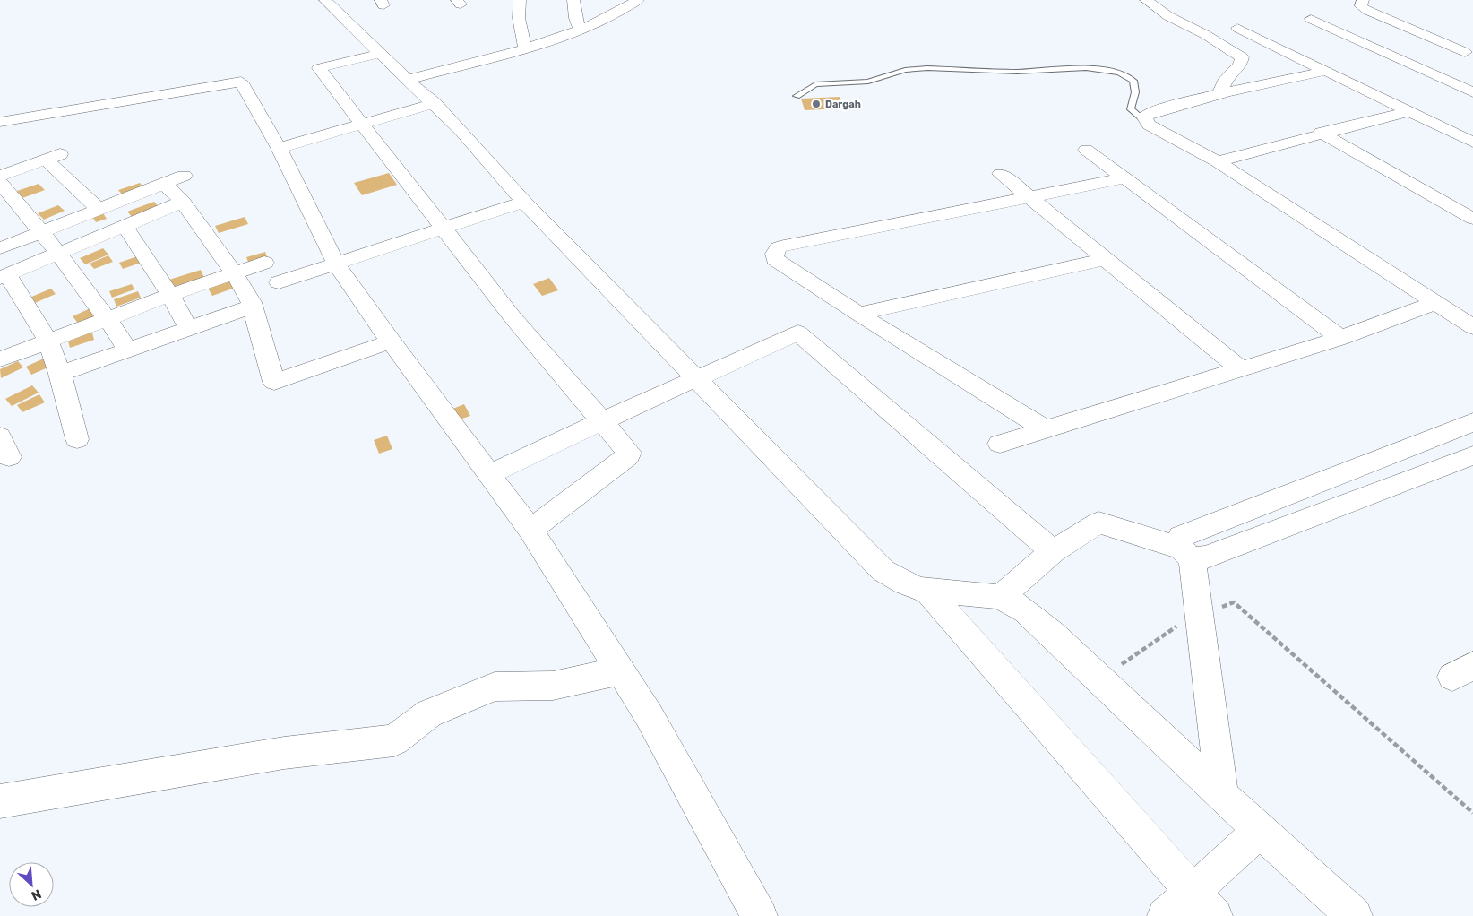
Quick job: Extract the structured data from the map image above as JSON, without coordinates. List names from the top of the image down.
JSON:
{
  "places": ["Dargah"],
  "north": "bottom right"
}
